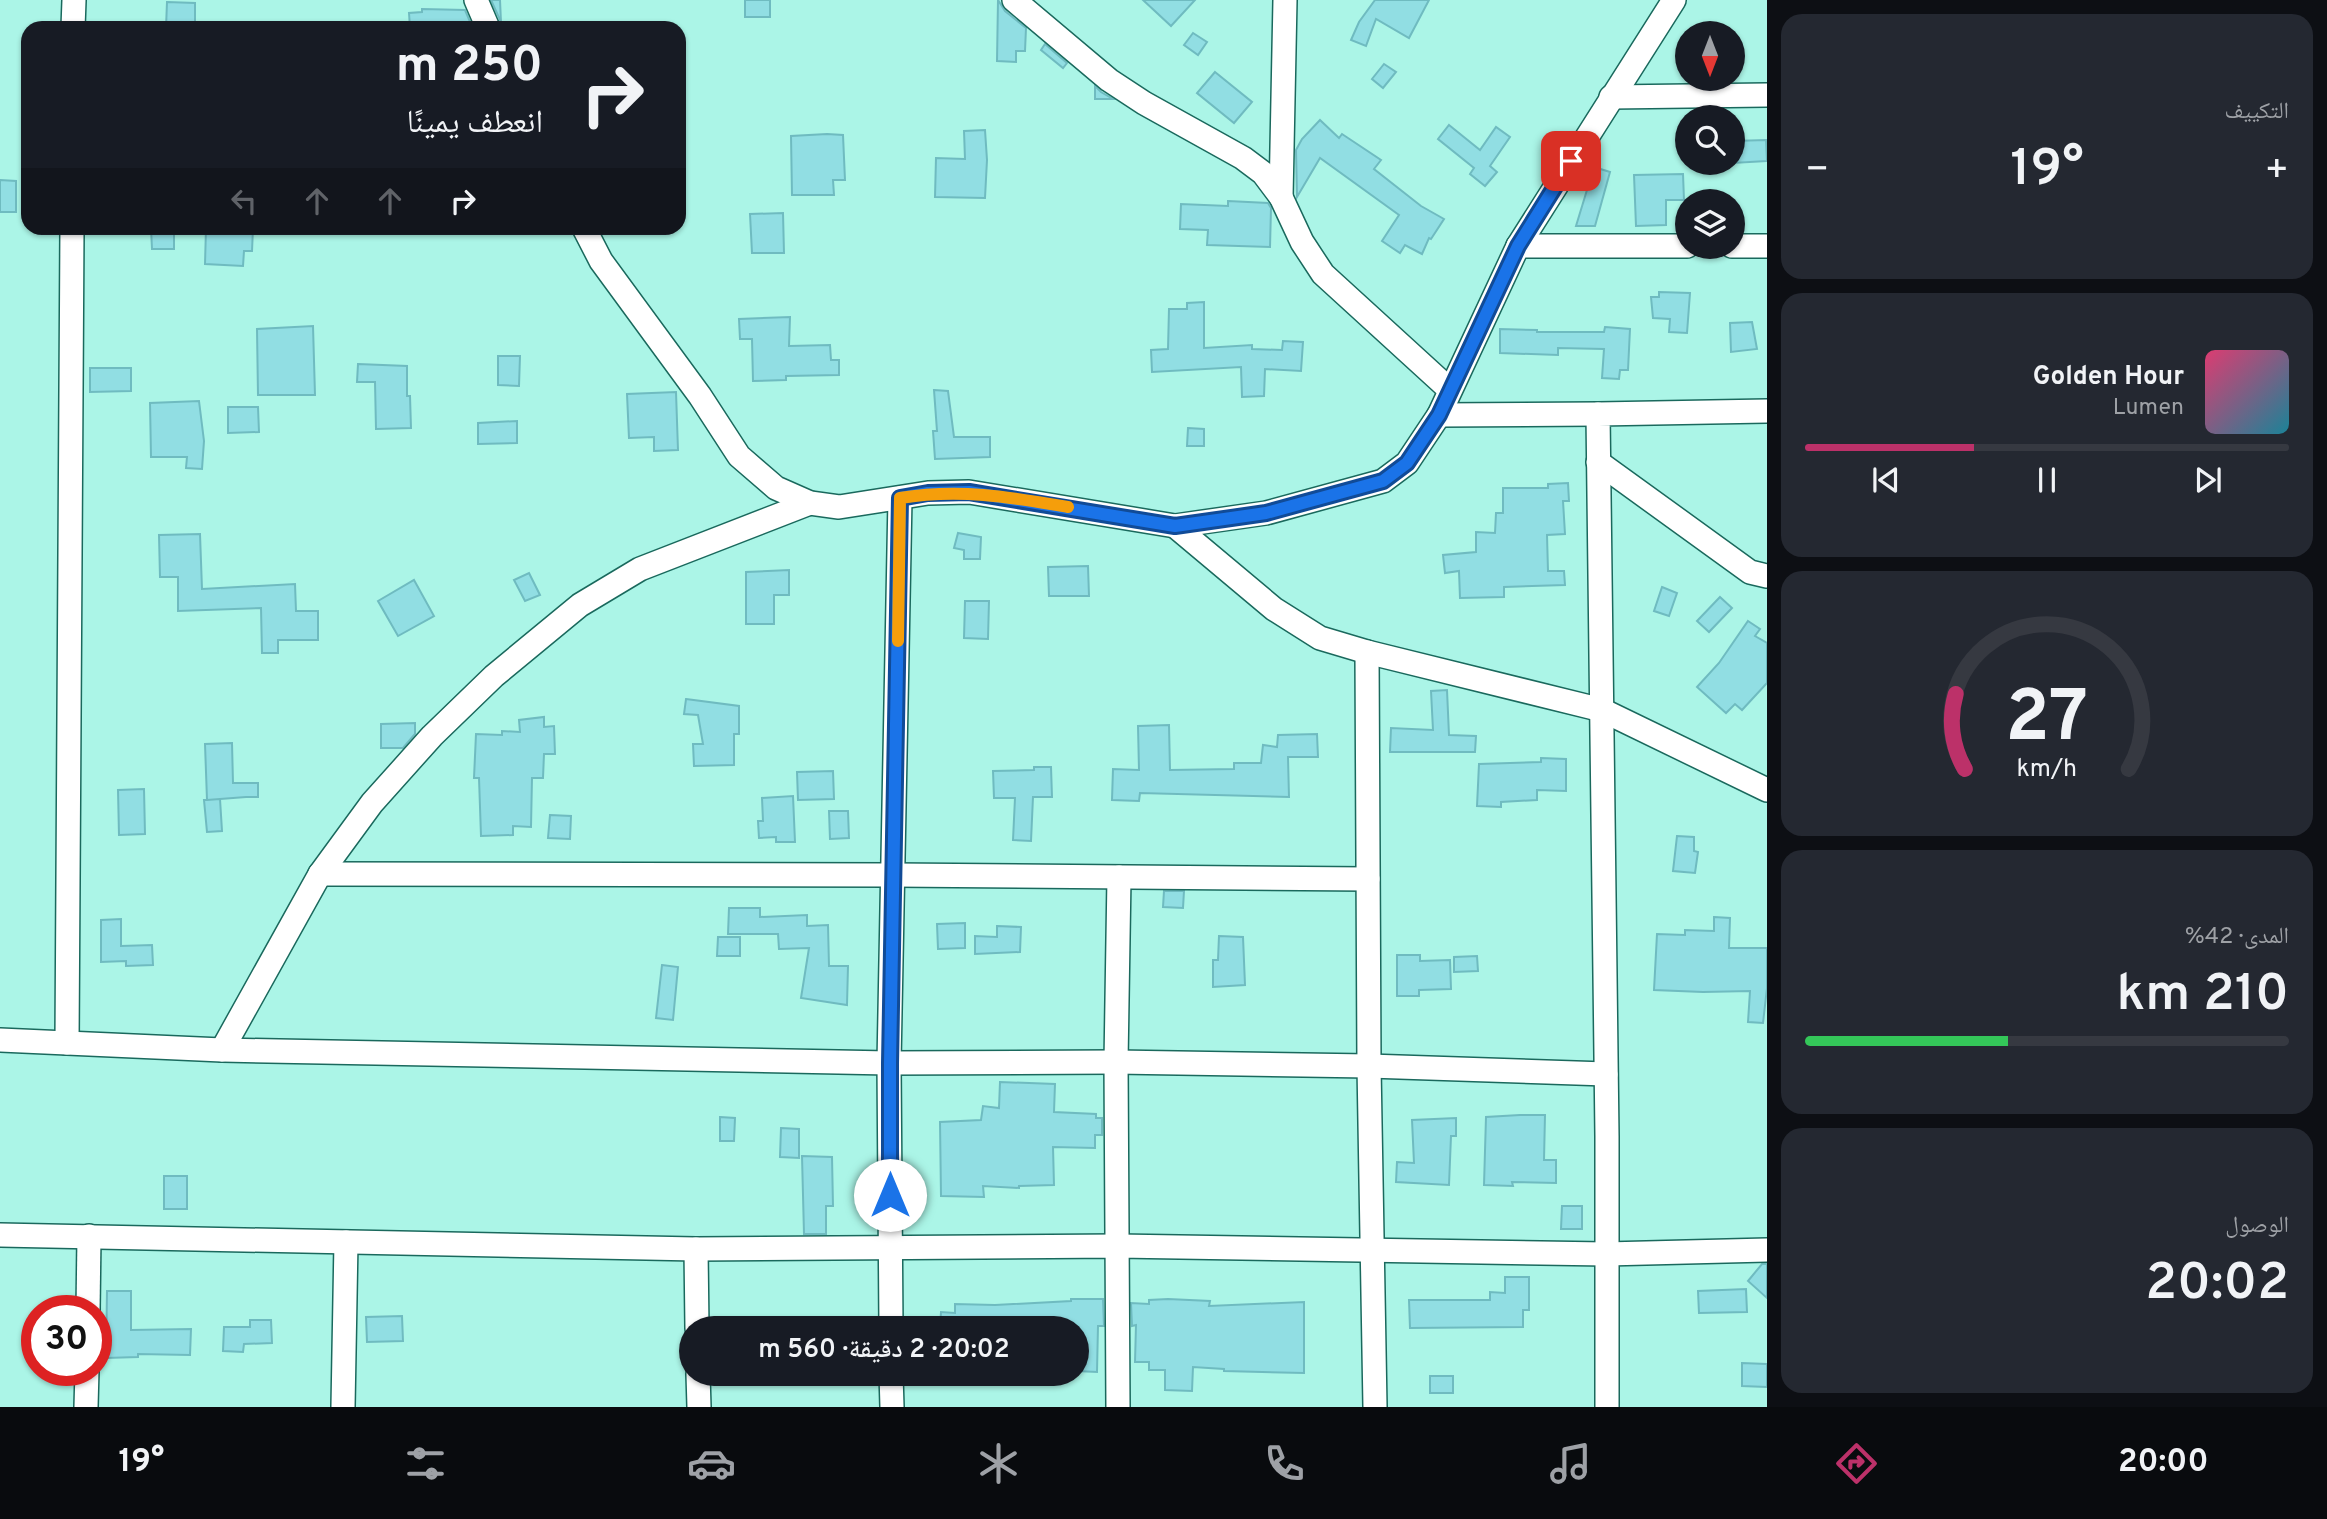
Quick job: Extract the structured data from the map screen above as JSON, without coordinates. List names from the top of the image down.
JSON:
{
  "north": "bottom",
  "page": {
    "tile": [
      "التكييف",
      ["المدى · 42%", "210 km"],
      ["الوصول", "20:02"]
    ],
    "turn": ["250 m", "انعطف يمينًا"],
    "heat": ["−", "19°", "+"],
    "song": ["Golden Hour", "Lumen"],
    "limit": "30",
    "trip": "20:02 · 2 دقيقة · 560 m",
    "tabs": ["20:00", "19°"],
    "gauge": ["27", "km/h"]
  }
}
